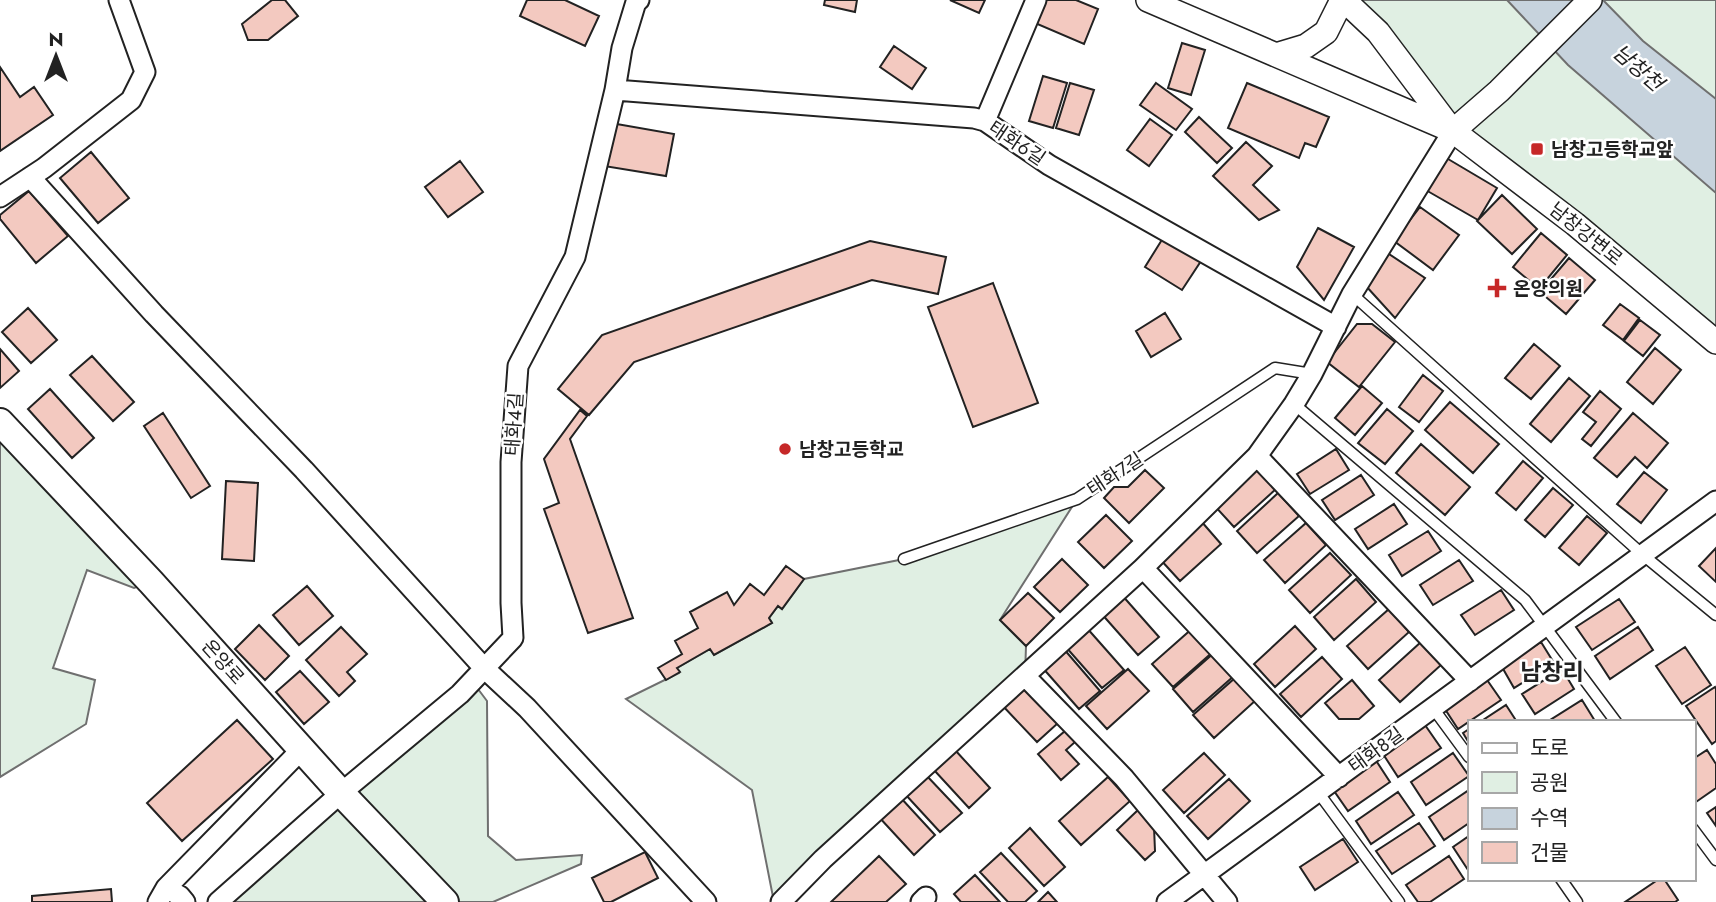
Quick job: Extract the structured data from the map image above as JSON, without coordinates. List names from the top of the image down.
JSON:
{
  "streets": {
    "main road": ["온양로"],
    "street": [
      "태화6길",
      "남창강변로",
      "태화4길",
      "태화8길"
    ],
    "lane": ["태화7길"]
  },
  "crossings": [
    ["태화6길", "태화4길"],
    ["태화4길", "온양로"]
  ],
  "districts": ["남창리"],
  "water": ["남창천"],
  "places": {
    "transit": ["남창고등학교앞"],
    "health": ["온양의원"],
    "other": ["남창고등학교"]
  },
  "legend": [
    "도로",
    "공원",
    "수역",
    "건물"
  ],
  "north": "top"
}
